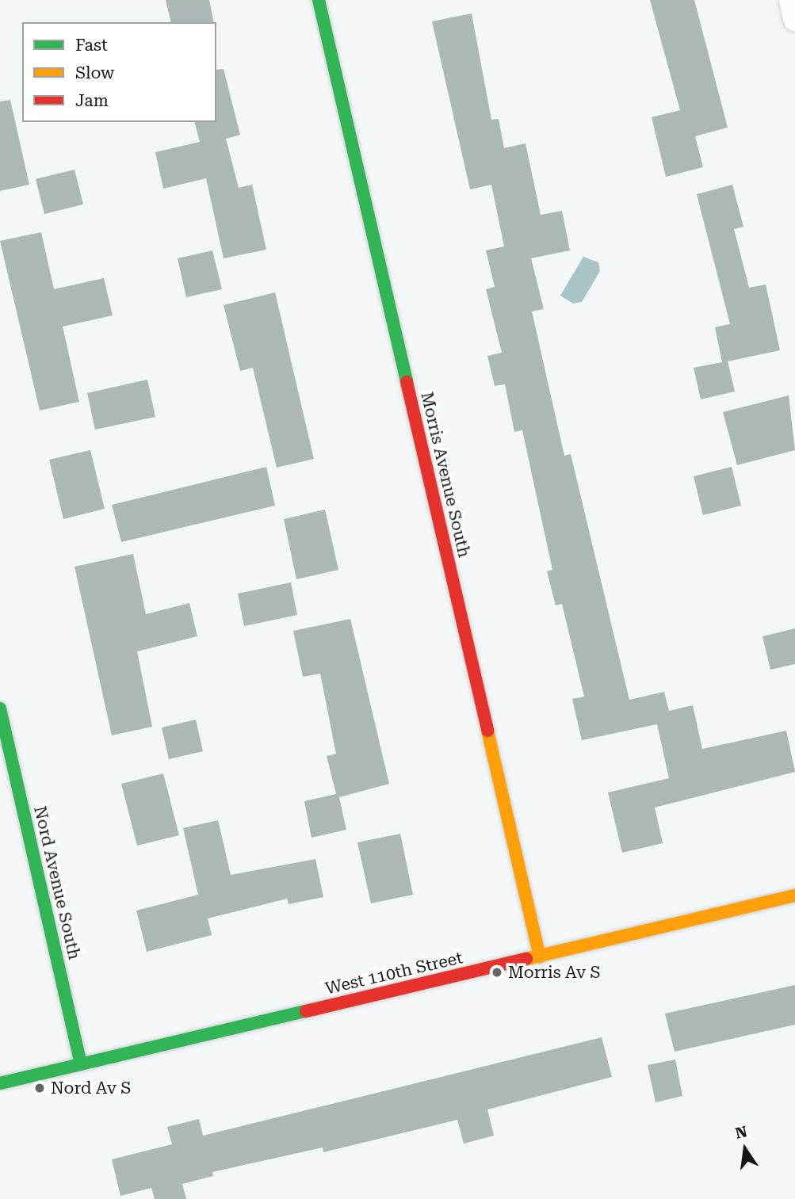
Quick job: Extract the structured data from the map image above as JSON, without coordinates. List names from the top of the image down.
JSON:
{
  "streets": {
    "street": ["Morris Avenue South", "Nord Avenue South", "West 110th Street"]
  },
  "crossings": [
    ["Morris Avenue South", "West 110th Street"],
    ["Nord Avenue South", "West 110th Street"]
  ],
  "places": ["Morris Av S", "Nord Av S"],
  "legend": ["Fast", "Slow", "Jam"],
  "north": "top"
}
